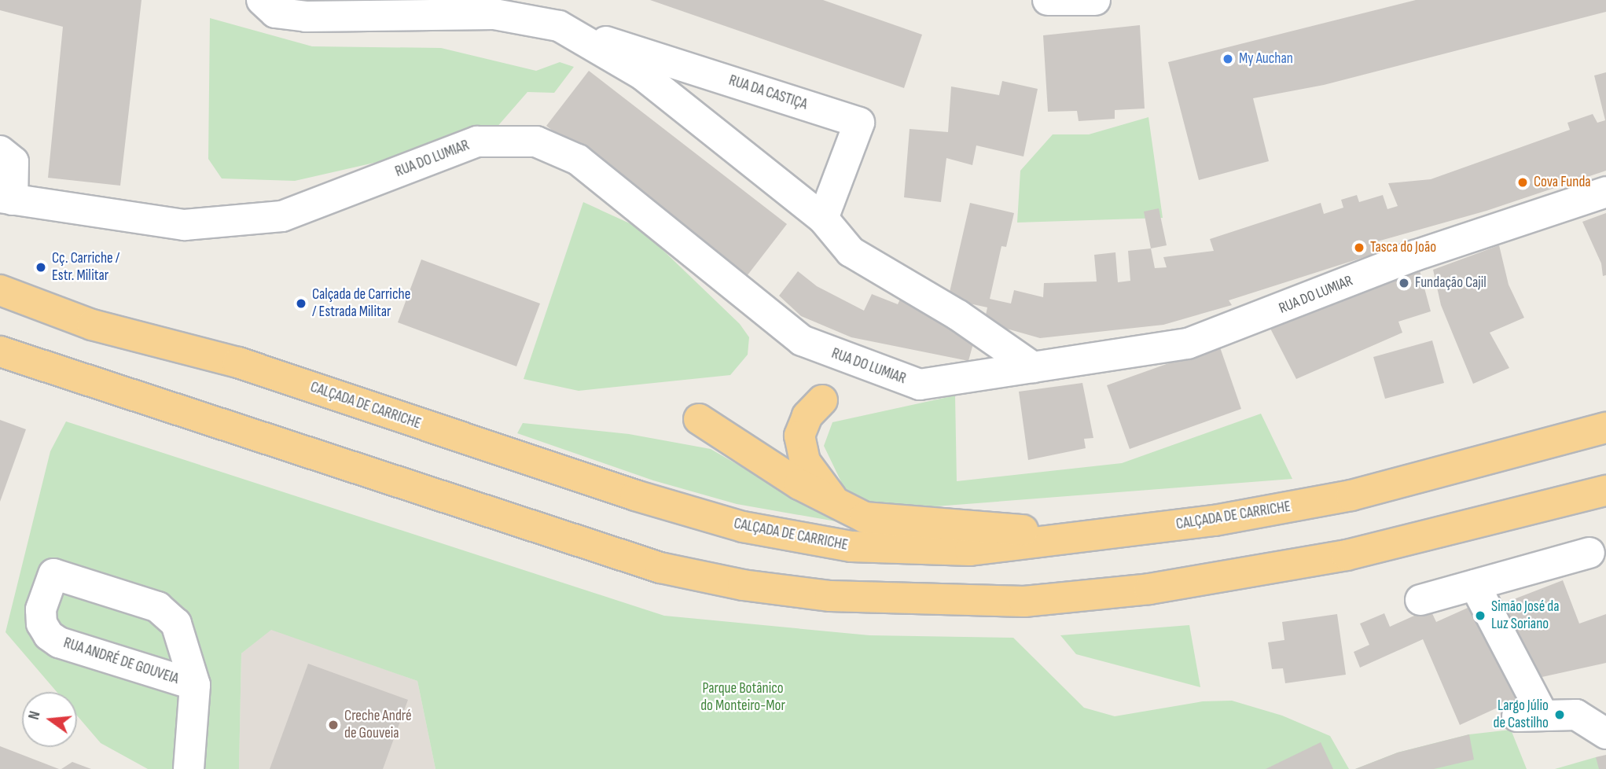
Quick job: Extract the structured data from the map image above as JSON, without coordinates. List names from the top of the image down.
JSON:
{
  "streets": {
    "highway": ["CALÇADA DE CARRICHE"],
    "street": ["RUA DA CASTIÇA", "RUA DO LUMIAR", "RUA ANDRÉ DE GOUVEIA"]
  },
  "crossings": [
    ["RUA DA CASTIÇA", "RUA DO LUMIAR"]
  ],
  "parks": ["Parque Botânico do Monteiro-Mor"],
  "places": [
    "My Auchan",
    "Cova Funda",
    "Tasca do João",
    "Cç. Carriche / Estr. Militar",
    "Fundação Cajil",
    "Calçada de Carriche / Estrada Militar",
    "Simão José da Luz Soriano",
    "Largo Júlio de Castilho",
    "Creche André de Gouveia"
  ],
  "north": "left"
}
